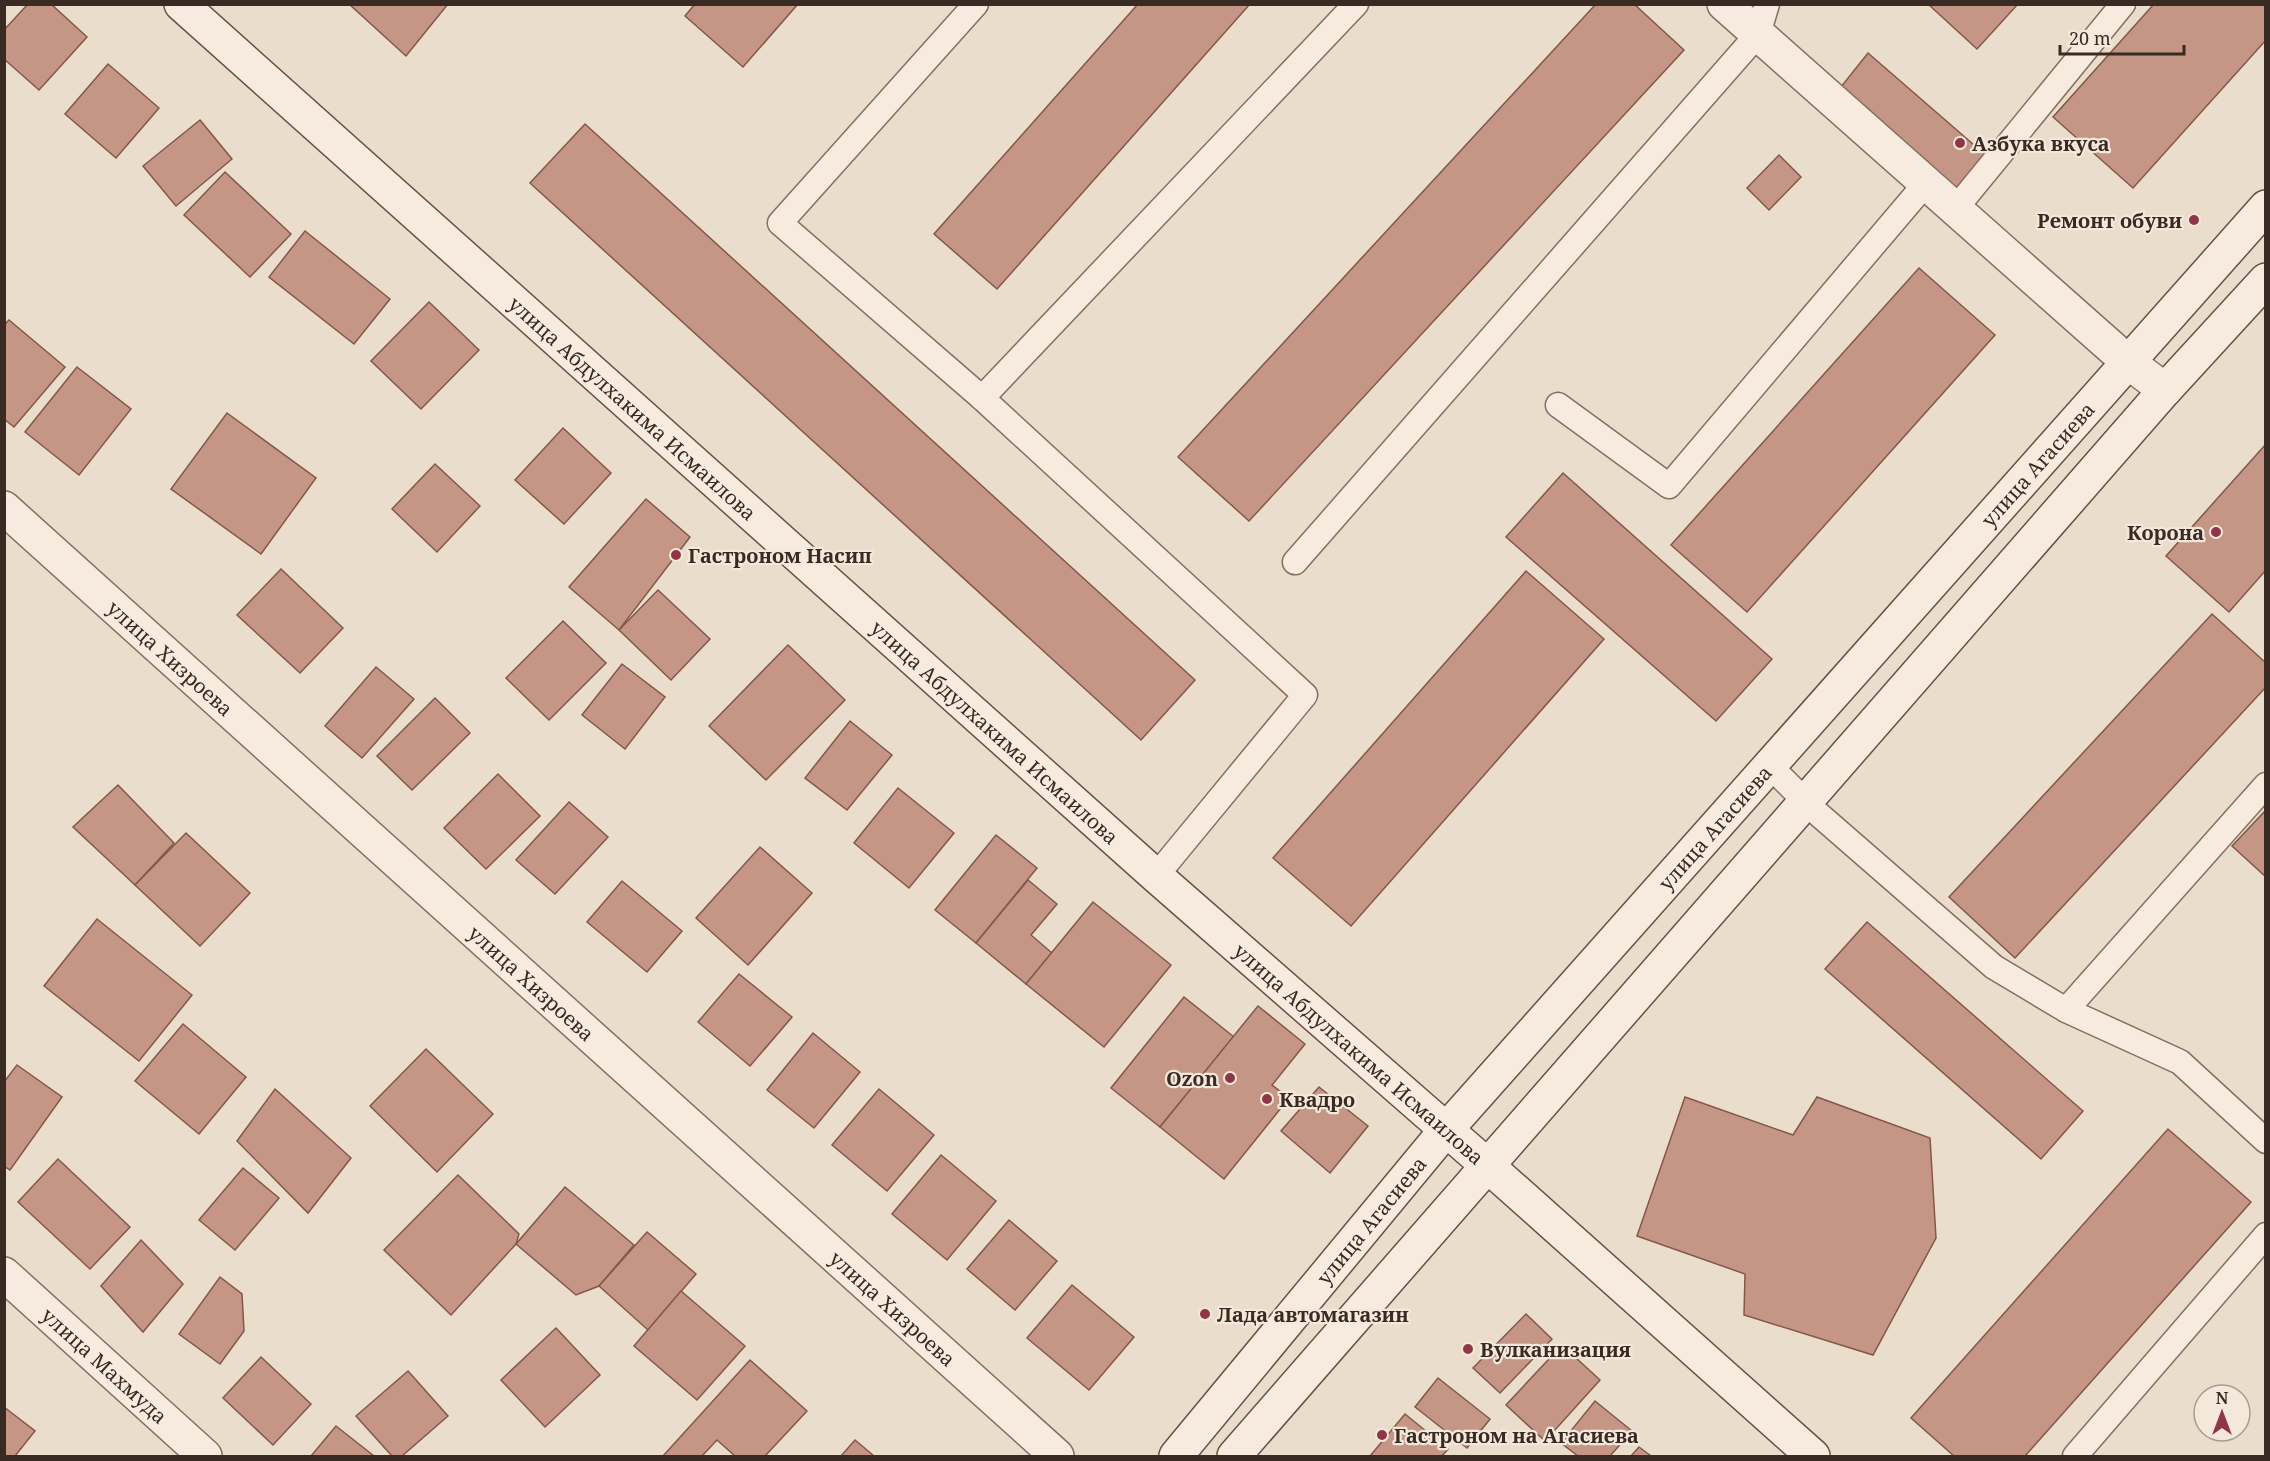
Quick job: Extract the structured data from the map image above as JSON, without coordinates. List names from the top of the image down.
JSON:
{
  "streets": {
    "main road": [
      "улица Абдулхакима Исмаилова",
      "улица Агасиева",
      "улица Хизроева",
      "улица Махмуда"
    ]
  },
  "crossings": [
    ["улица Абдулхакима Исмаилова", "улица Агасиева"]
  ],
  "places": [
    "Азбука вкуса",
    "Ремонт обуви",
    "Корона",
    "Гастроном Насип",
    "Ozon",
    "Квадро",
    "Лада автомагазин",
    "Вулканизация",
    "Гастроном на Агасиева"
  ],
  "scale_bar": "20 m",
  "north": "top"
}
